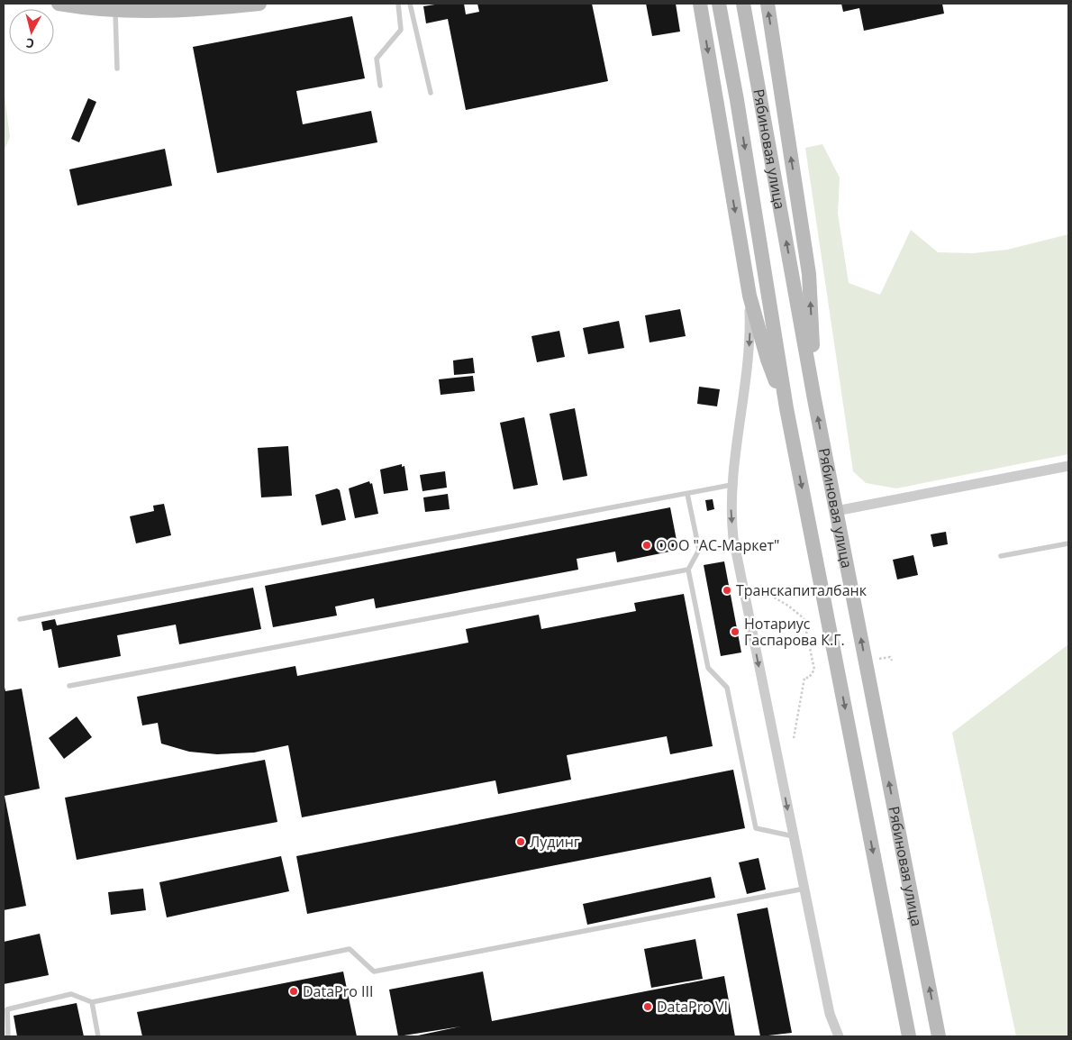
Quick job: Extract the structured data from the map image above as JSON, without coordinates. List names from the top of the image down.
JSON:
{
  "streets": {
    "main road": ["Рябиновая улица"]
  },
  "places": [
    "ООО \"АС-Маркет\"",
    "Транскапиталбанк",
    "Нотариус Гаспарова К.Г.",
    "Лудинг",
    "DataPro III",
    "DataPro VI"
  ],
  "north": "bottom"
}
